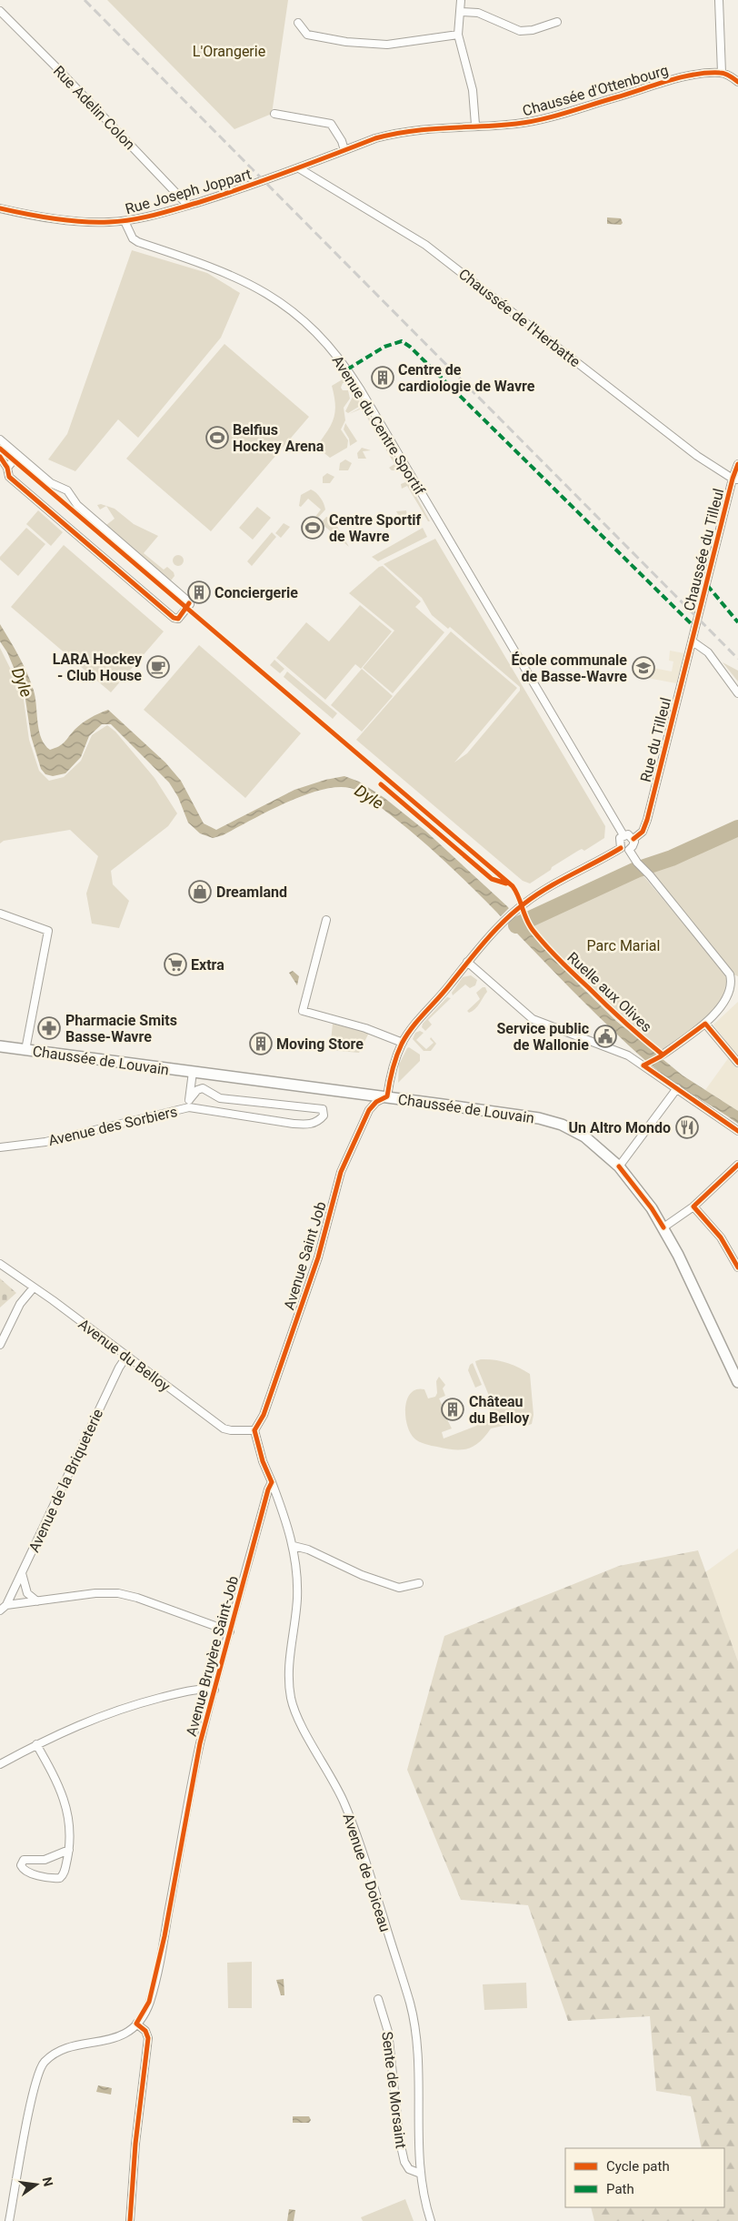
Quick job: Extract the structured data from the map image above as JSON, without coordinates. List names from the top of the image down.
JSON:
{
  "streets": {
    "main road": ["Chaussée de Louvain"],
    "street": [
      "Chaussée d'Ottenbourg",
      "Rue Adelin Colon",
      "Rue Joseph Joppart",
      "Chaussée de l'Herbatte",
      "Avenue du Centre Sportif",
      "Chaussée du Tilleul",
      "Rue du Tilleul",
      "Avenue des Sorbiers",
      "Avenue Saint Job",
      "Avenue du Belloy",
      "Avenue de la Briqueterie",
      "Avenue Bruyère Saint-Job",
      "Avenue de Doiceau",
      "Sente de Morsaint"
    ],
    "cycle path": ["Ruelle aux Olives"]
  },
  "crossings": [
    ["Chaussée d'Ottenbourg", "Rue Joseph Joppart"],
    ["Chaussée d'Ottenbourg", "Chaussée de l'Herbatte"],
    ["Rue Adelin Colon", "Rue Joseph Joppart"],
    ["Rue Joseph Joppart", "Chaussée de l'Herbatte"],
    ["Rue Joseph Joppart", "Avenue du Centre Sportif"],
    ["Chaussée de l'Herbatte", "Chaussée du Tilleul"],
    ["Avenue du Centre Sportif", "Rue du Tilleul"],
    ["Chaussée du Tilleul", "Rue du Tilleul"],
    ["Chaussée de Louvain", "Avenue Saint Job"],
    ["Avenue Saint Job", "Avenue du Belloy"],
    ["Avenue du Belloy", "Avenue de la Briqueterie"],
    ["Avenue Bruyère Saint-Job", "Avenue de Doiceau"],
    ["Avenue de Doiceau", "Sente de Morsaint"]
  ],
  "water": ["Dyle"],
  "parks": ["L'Orangerie", "Parc Marial"],
  "places": {
    "building": [
      "Centre de cardiologie de Wavre",
      "Conciergerie",
      "Moving Store",
      "Château du Belloy"
    ],
    "sports": ["Belfius Hockey Arena", "Centre Sportif de Wavre"],
    "cafe": ["LARA Hockey - Club House"],
    "school or university": ["École communale de Basse-Wavre"],
    "shop": ["Dreamland"],
    "supermarket": ["Extra"],
    "pharmacy": ["Pharmacie Smits Basse-Wavre"],
    "public building": ["Service public de Wallonie"],
    "restaurant": ["Un Altro Mondo"]
  },
  "legend": ["Cycle path", "Path"],
  "north": "right"
}
